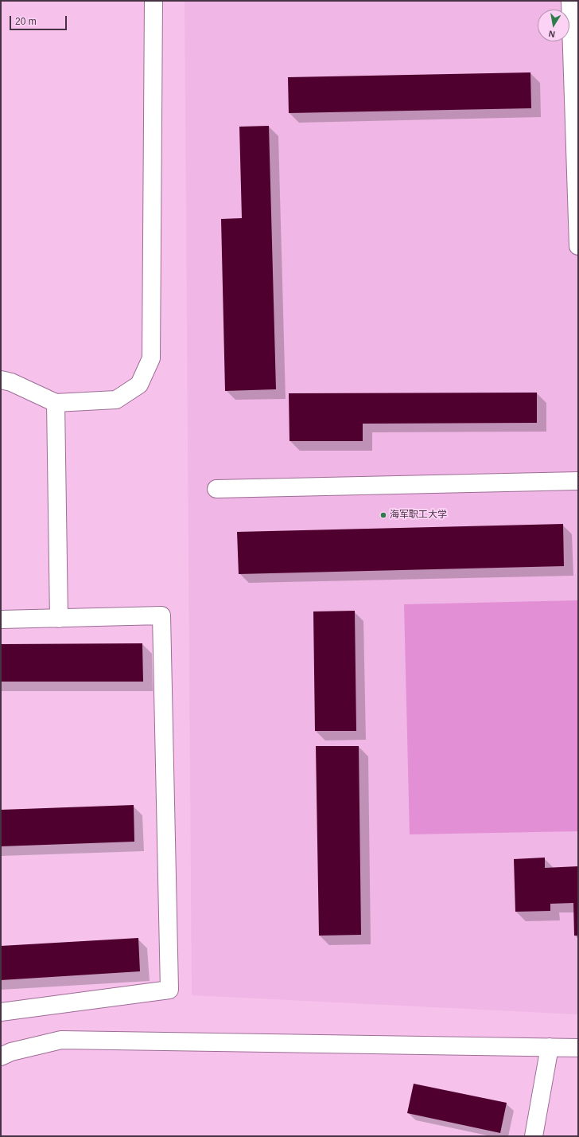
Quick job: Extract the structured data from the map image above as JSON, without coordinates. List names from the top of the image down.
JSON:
{
  "places": ["海军职工大学"],
  "scale_bar": "20 m",
  "north": "bottom"
}
